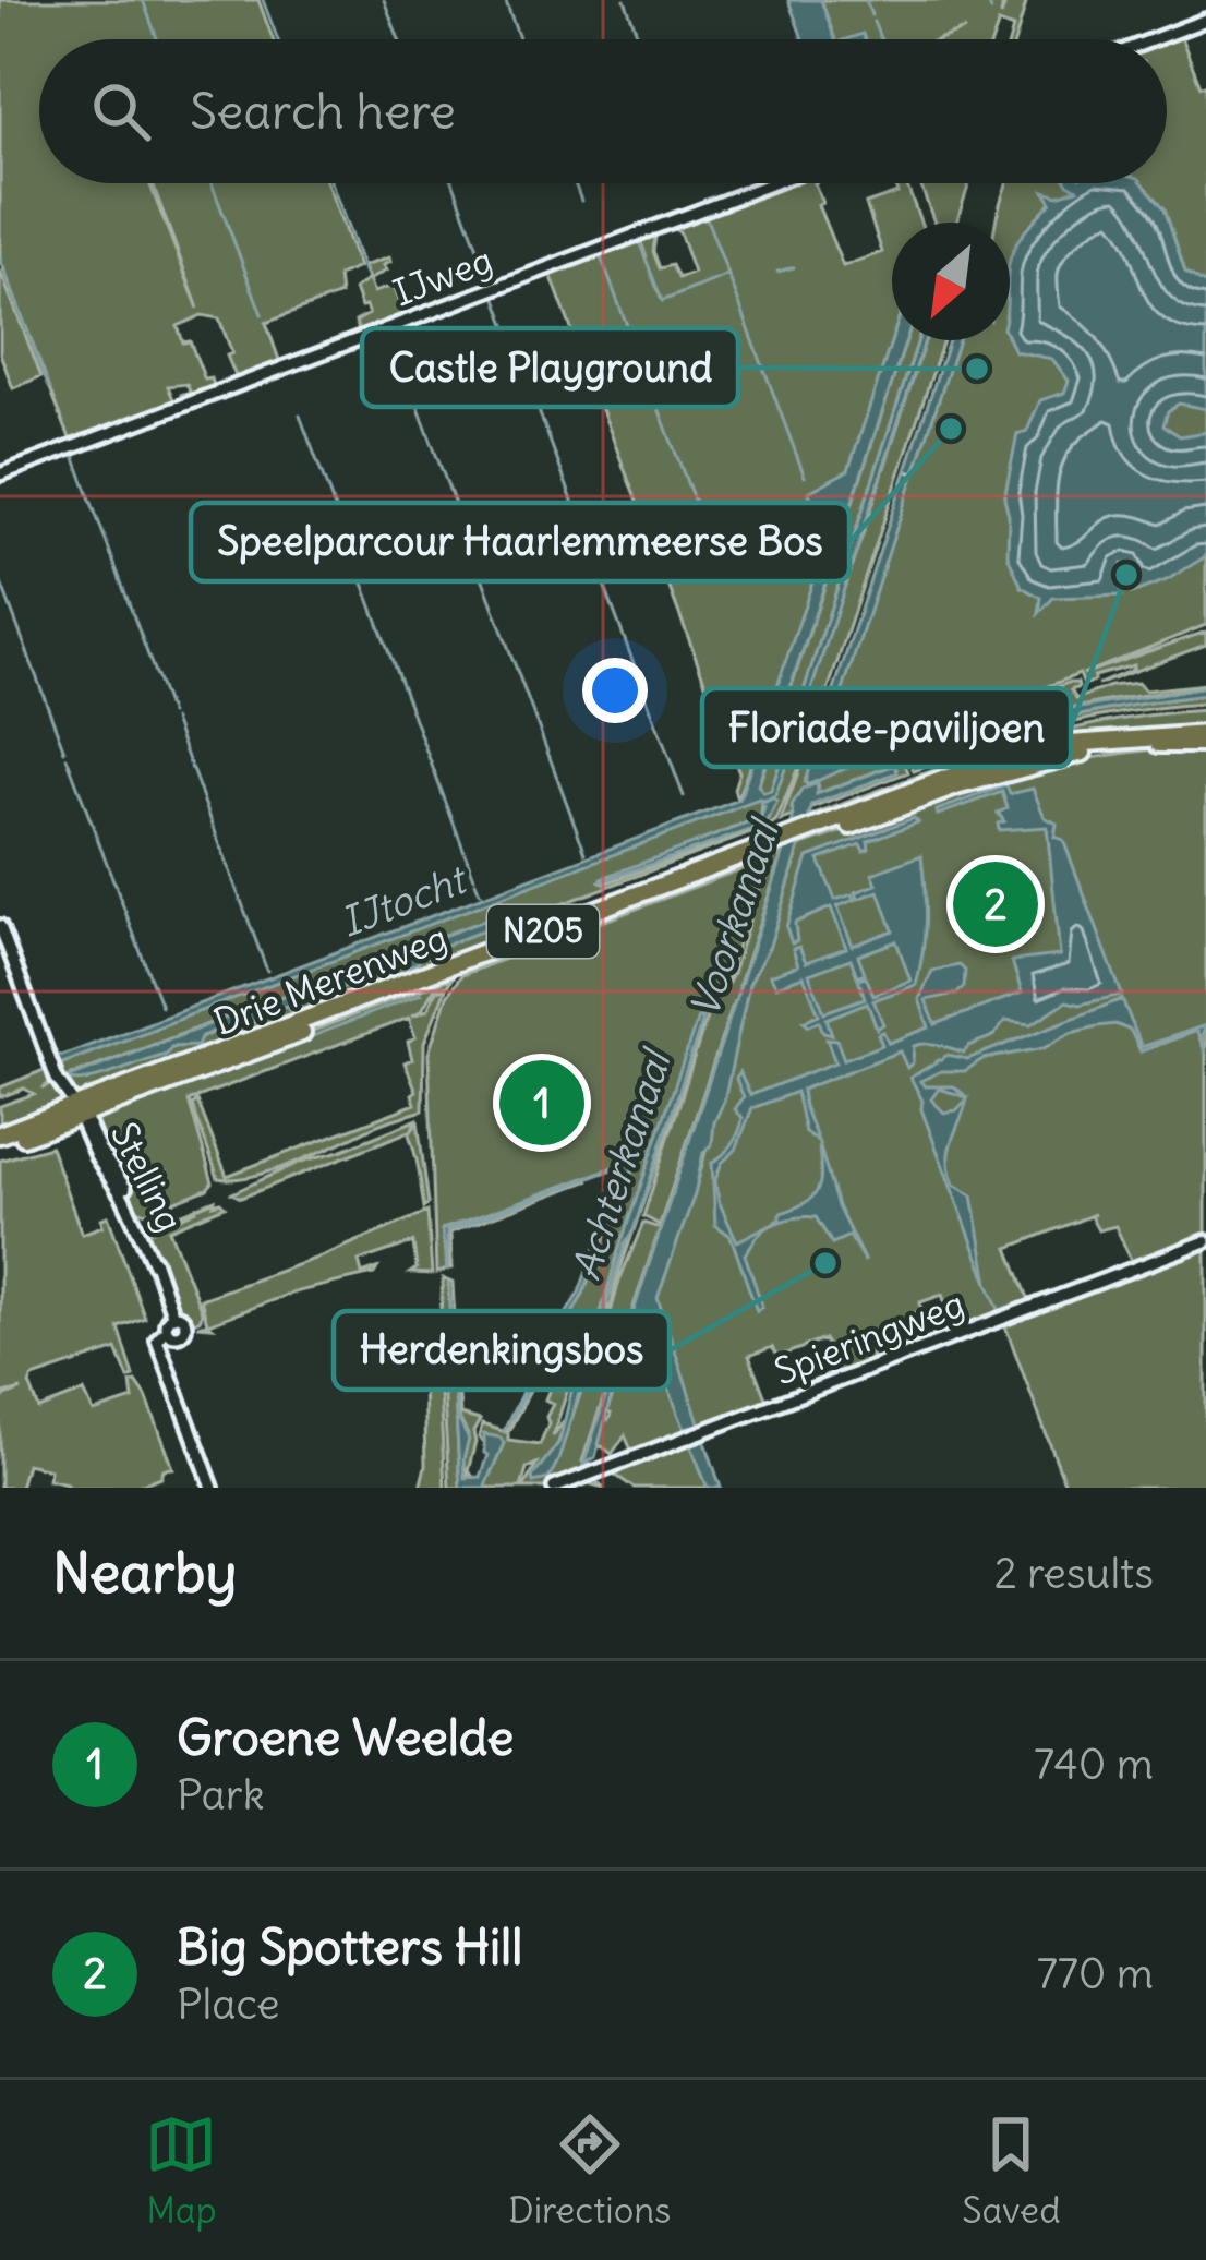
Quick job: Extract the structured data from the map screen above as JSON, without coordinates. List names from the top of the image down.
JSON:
{
  "streets": {
    "highway": ["N205", "Drie Merenweg"],
    "street": ["IJweg", "Stelling", "Spieringweg"]
  },
  "crossings": [
    ["Drie Merenweg", "Stelling"]
  ],
  "water": ["IJtocht", "Voorkanaal", "Achterkanaal"],
  "places": [
    "Castle Playground",
    "Speelparcour Haarlemmeerse Bos",
    "Floriade-paviljoen",
    "Herdenkingsbos"
  ],
  "north": "bottom left",
  "page": {
    "search": "Search here",
    "pins": ["2", "1"],
    "heading": ["Nearby", "2 results"],
    "list": [
      {
        "mark": "1",
        "name": "Groene Weelde",
        "note": "Park",
        "value": "740 m"
      },
      {
        "mark": "2",
        "name": "Big Spotters Hill",
        "note": "Place",
        "value": "770 m"
      }
    ],
    "nav": ["Map", "Directions", "Saved"]
  }
}
